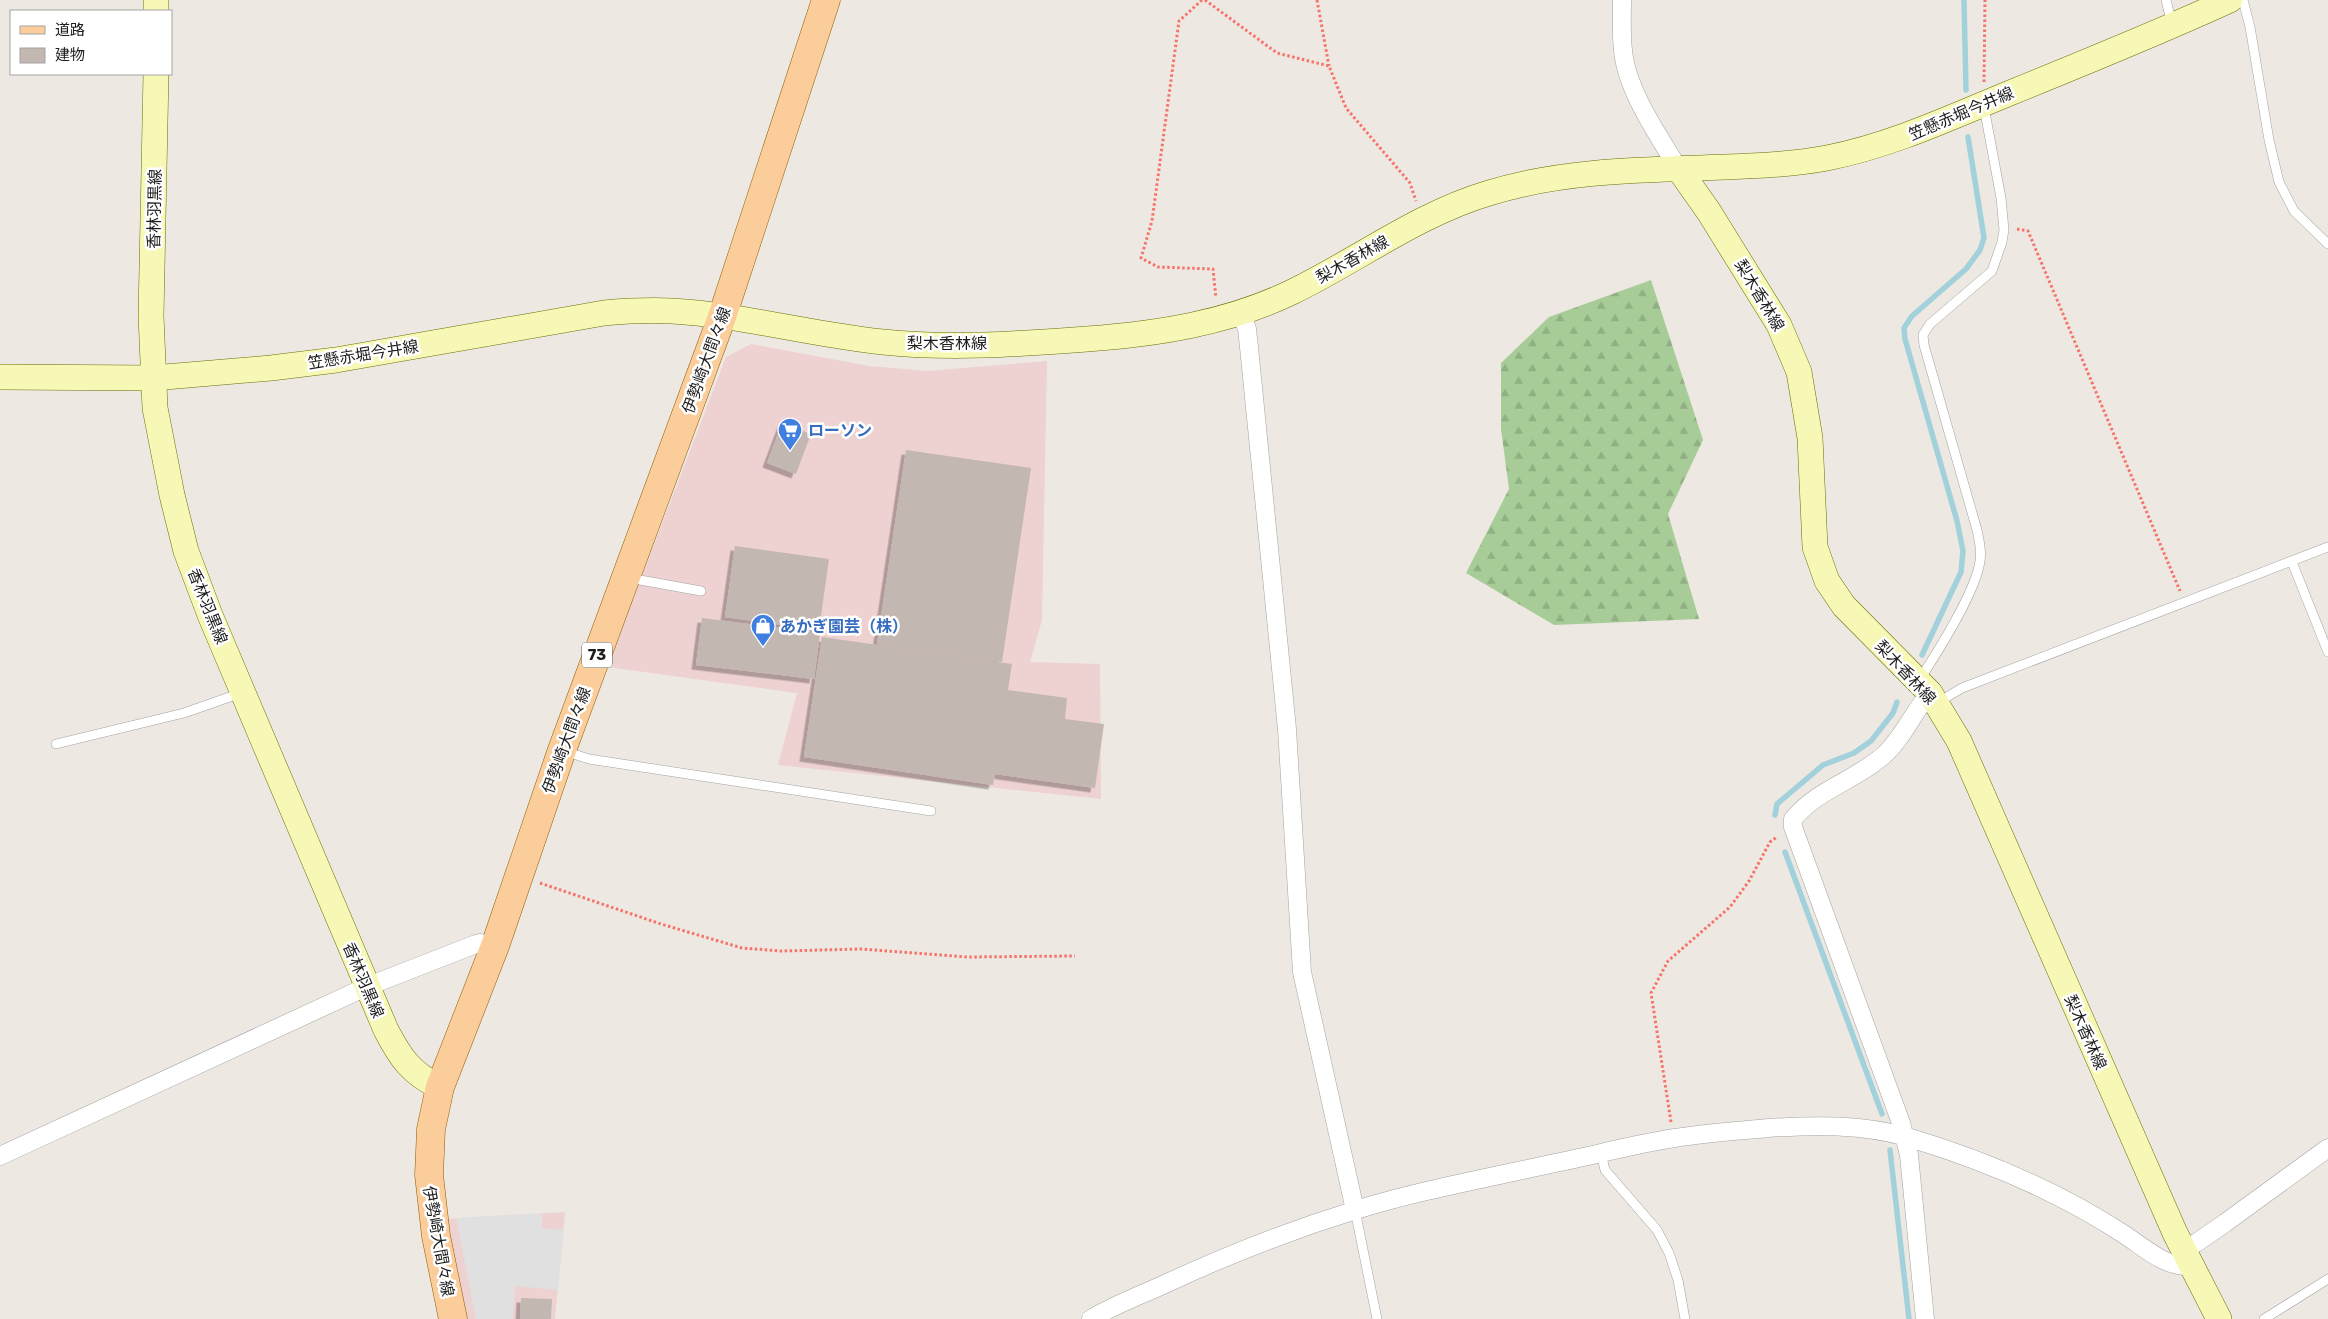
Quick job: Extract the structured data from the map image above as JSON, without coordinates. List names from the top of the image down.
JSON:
{
  "streets": {
    "main road": [
      "笠懸赤堀今井線",
      "香林羽黒線",
      "梨木香林線",
      "伊勢崎大間々線",
      "73"
    ]
  },
  "crossings": [
    ["笠懸赤堀今井線", "香林羽黒線"],
    ["笠懸赤堀今井線", "梨木香林線"],
    ["笠懸赤堀今井線", "伊勢崎大間々線"],
    ["香林羽黒線", "伊勢崎大間々線"],
    ["梨木香林線", "伊勢崎大間々線"]
  ],
  "places": {
    "supermarket": ["ローソン"],
    "shop": ["あかぎ園芸（株）"]
  },
  "legend": ["道路", "建物"]
}
